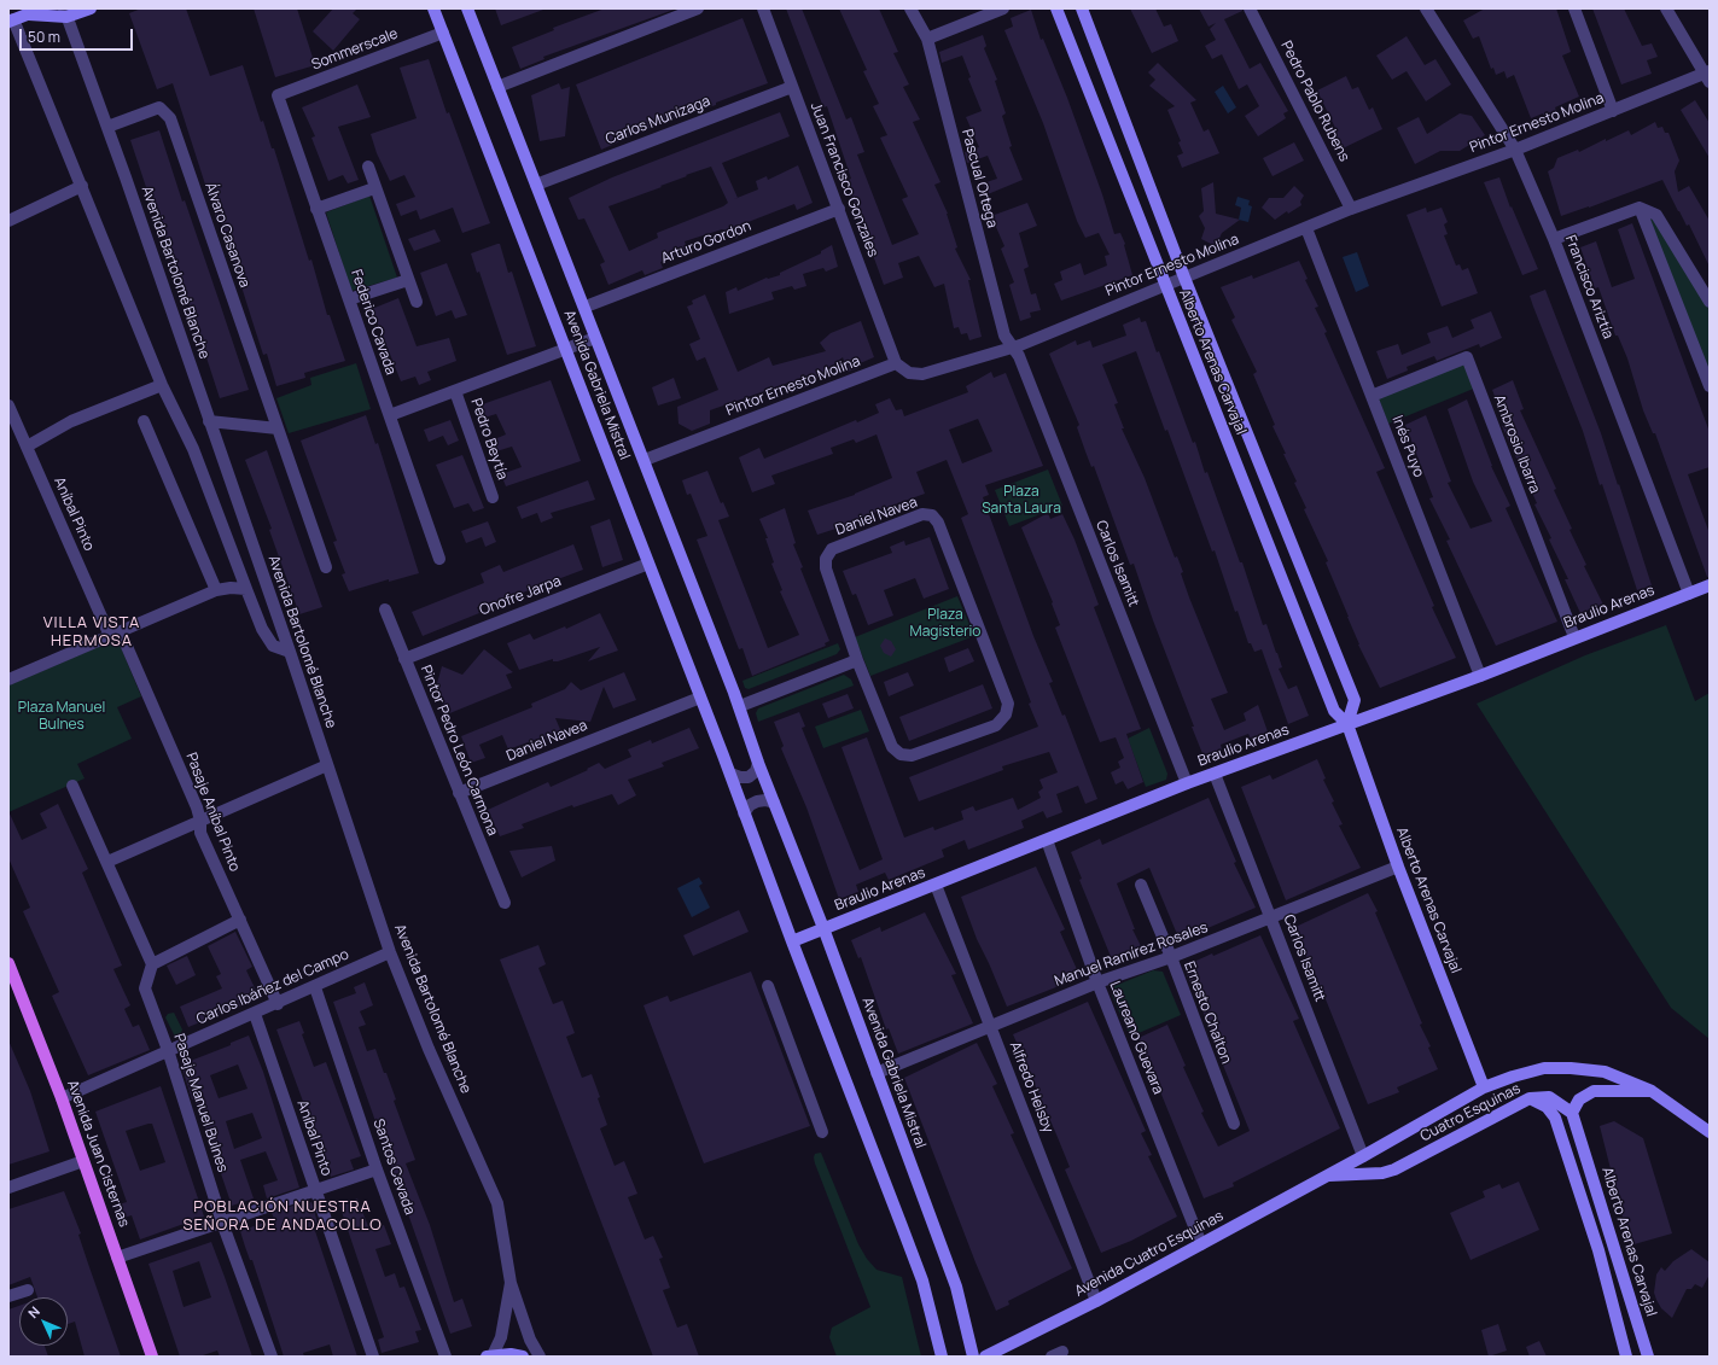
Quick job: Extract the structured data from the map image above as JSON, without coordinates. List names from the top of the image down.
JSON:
{
  "streets": {
    "main road": ["Avenida Juan Cisternas"],
    "street": [
      "Sommerscale",
      "Pedro Pablo Rubens",
      "Carlos Munizaga",
      "Pintor Ernesto Molina",
      "Pascual Ortega",
      "Juan Francisco Gonzales",
      "Álvaro Casanova",
      "Arturo Gordon",
      "Avenida Bartolomé Blanche",
      "Francisco Ariztía",
      "Federico Cavada",
      "Alberto Arenas Carvajal",
      "Avenida Gabriela Mistral",
      "Pedro Beytía",
      "Ambrosio Ibarra",
      "Inés Puyo",
      "Aníbal Pinto",
      "Daniel Navea",
      "Carlos Isamitt",
      "Onofre Jarpa",
      "Braulio Arenas",
      "Pintor Pedro León Carmona",
      "Pasaje Aníbal Pinto",
      "Manuel Ramírez Rosales",
      "Carlos Ibáñez del Campo",
      "Ernesto Chalton",
      "Laureano Guevara",
      "Alfredo Helsby",
      "Pasaje Manuel Bulnes",
      "Cuatro Esquinas",
      "Santos Cevada",
      "Avenida Cuatro Esquinas"
    ]
  },
  "crossings": [
    ["Sommerscale", "Federico Cavada"],
    ["Sommerscale", "Avenida Gabriela Mistral"],
    ["Pedro Pablo Rubens", "Pintor Ernesto Molina"],
    ["Carlos Munizaga", "Juan Francisco Gonzales"],
    ["Carlos Munizaga", "Avenida Gabriela Mistral"],
    ["Pintor Ernesto Molina", "Pascual Ortega"],
    ["Pintor Ernesto Molina", "Juan Francisco Gonzales"],
    ["Pintor Ernesto Molina", "Francisco Ariztía"],
    ["Pintor Ernesto Molina", "Alberto Arenas Carvajal"],
    ["Pintor Ernesto Molina", "Avenida Gabriela Mistral"],
    ["Pintor Ernesto Molina", "Inés Puyo"],
    ["Pintor Ernesto Molina", "Carlos Isamitt"],
    ["Pascual Ortega", "Carlos Isamitt"],
    ["Juan Francisco Gonzales", "Arturo Gordon"],
    ["Álvaro Casanova", "Avenida Bartolomé Blanche"],
    ["Arturo Gordon", "Avenida Gabriela Mistral"],
    ["Avenida Bartolomé Blanche", "Carlos Ibáñez del Campo"],
    ["Francisco Ariztía", "Braulio Arenas"],
    ["Alberto Arenas Carvajal", "Braulio Arenas"],
    ["Alberto Arenas Carvajal", "Manuel Ramírez Rosales"],
    ["Alberto Arenas Carvajal", "Cuatro Esquinas"],
    ["Avenida Gabriela Mistral", "Daniel Navea"],
    ["Avenida Gabriela Mistral", "Onofre Jarpa"],
    ["Avenida Gabriela Mistral", "Braulio Arenas"],
    ["Avenida Gabriela Mistral", "Manuel Ramírez Rosales"],
    ["Ambrosio Ibarra", "Inés Puyo"],
    ["Ambrosio Ibarra", "Braulio Arenas"],
    ["Inés Puyo", "Braulio Arenas"],
    ["Aníbal Pinto", "Pasaje Aníbal Pinto"],
    ["Aníbal Pinto", "Carlos Ibáñez del Campo"],
    ["Daniel Navea", "Pintor Pedro León Carmona"],
    ["Carlos Isamitt", "Braulio Arenas"],
    ["Carlos Isamitt", "Manuel Ramírez Rosales"],
    ["Onofre Jarpa", "Pintor Pedro León Carmona"],
    ["Braulio Arenas", "Laureano Guevara"],
    ["Braulio Arenas", "Alfredo Helsby"],
    ["Pasaje Aníbal Pinto", "Carlos Ibáñez del Campo"],
    ["Manuel Ramírez Rosales", "Ernesto Chalton"],
    ["Manuel Ramírez Rosales", "Laureano Guevara"],
    ["Manuel Ramírez Rosales", "Alfredo Helsby"],
    ["Carlos Ibáñez del Campo", "Pasaje Manuel Bulnes"],
    ["Carlos Ibáñez del Campo", "Avenida Juan Cisternas"],
    ["Carlos Ibáñez del Campo", "Santos Cevada"],
    ["Laureano Guevara", "Avenida Cuatro Esquinas"],
    ["Alfredo Helsby", "Avenida Cuatro Esquinas"],
    ["Cuatro Esquinas", "Avenida Cuatro Esquinas"]
  ],
  "districts": ["VILLA VISTA HERMOSA", "POBLACIÓN NUESTRA SEÑORA DE ANDACOLLO"],
  "parks": ["Plaza Santa Laura", "Plaza Magisterio", "Plaza Manuel Bulnes"],
  "scale_bar": "50 m",
  "north": "top left"
}
